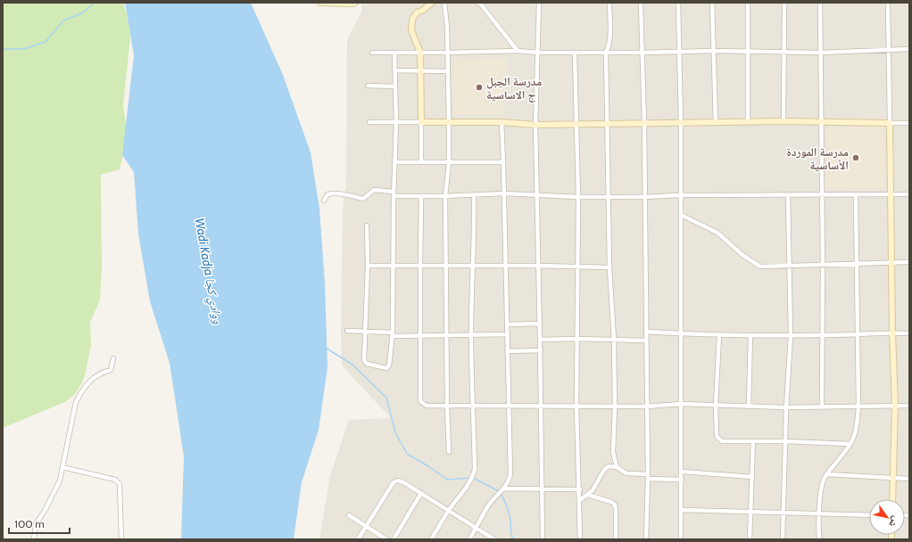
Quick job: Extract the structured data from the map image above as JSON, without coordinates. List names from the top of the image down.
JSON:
{
  "water": ["Wadi Kadja ووادي كجا"],
  "places": ["مدرسة الجبل ج الاساسية", "مدرسة الموردة الأساسية"],
  "scale_bar": "100 m",
  "north": "bottom right"
}
